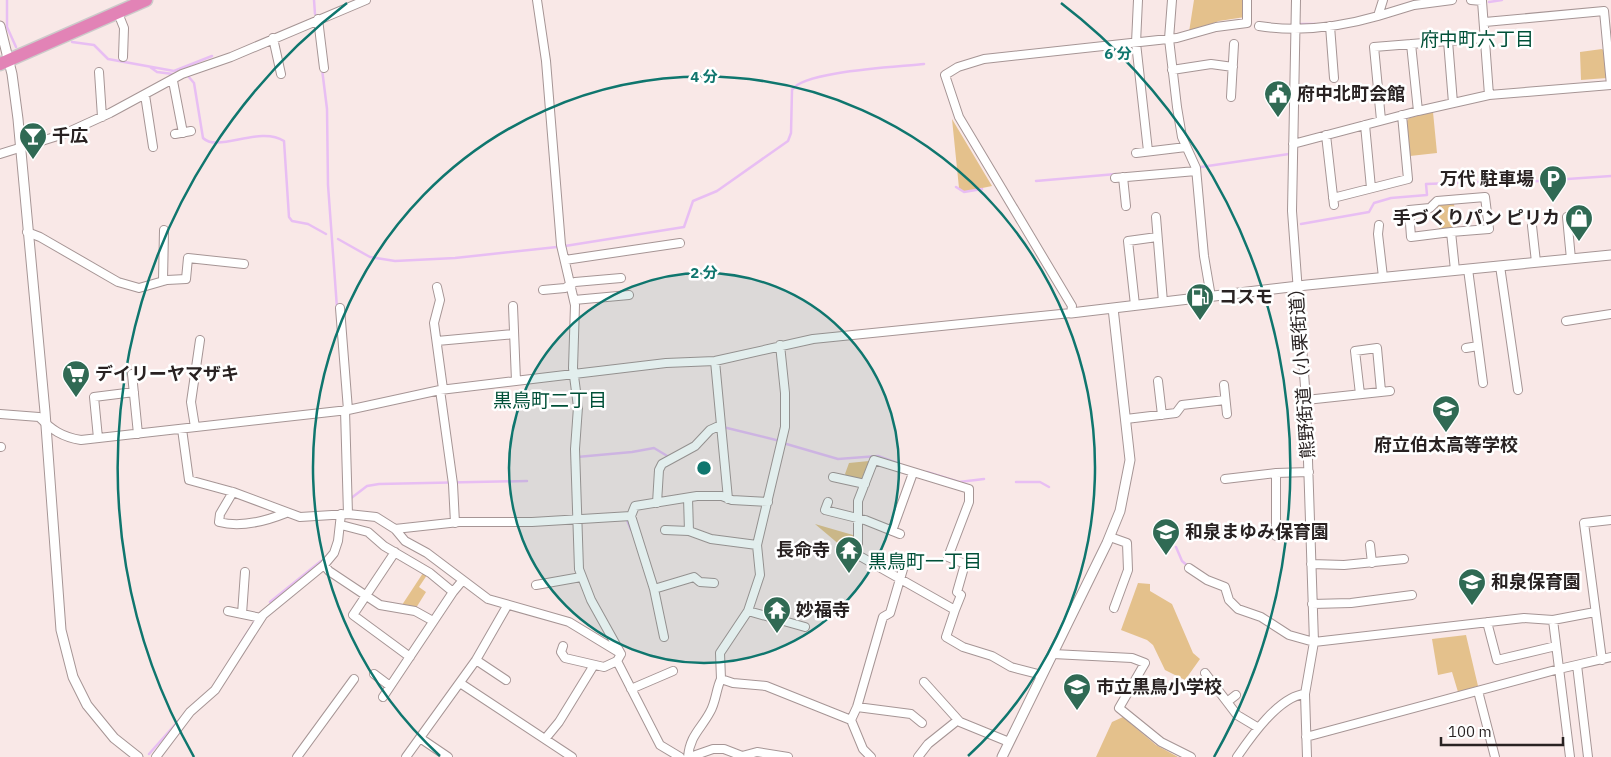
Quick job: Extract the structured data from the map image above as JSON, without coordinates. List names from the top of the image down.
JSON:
{
  "streets": {
    "street": ["熊野街道（小栗街道）"]
  },
  "districts": ["府中町六丁目", "黒鳥町二丁目", "黒鳥町一丁目"],
  "places": {
    "public building": ["府中北町会館"],
    "bar": ["千広"],
    "parking": ["万代 駐車場"],
    "shop": ["手づくりパン ピリカ"],
    "fuel station": ["コスモ"],
    "supermarket": ["デイリーヤマザキ"],
    "school or university": [
      "府立伯太高等学校",
      "和泉まゆみ保育園",
      "和泉保育園",
      "市立黒鳥小学校"
    ],
    "temple": ["長命寺", "妙福寺"]
  },
  "scale_bar": "100 m",
  "rings": ["6 分", "4 分", "2 分"]
}
